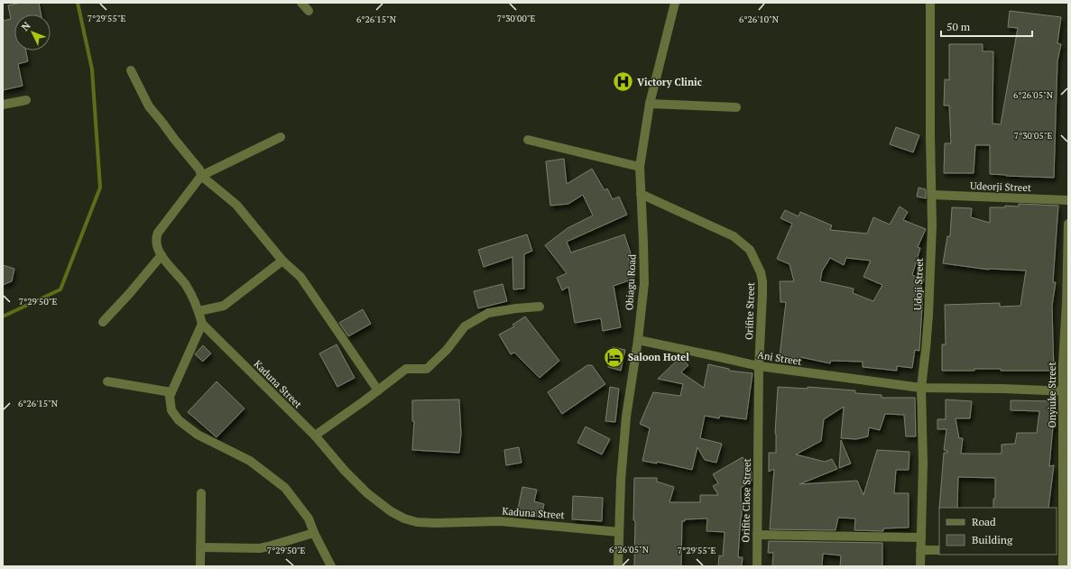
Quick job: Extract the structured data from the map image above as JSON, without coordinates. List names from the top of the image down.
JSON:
{
  "streets": {
    "street": [
      "Udeorji Street",
      "Obiagu Road",
      "Udoji Street",
      "Orifite Street",
      "Ani Street",
      "Kaduna Street",
      "Onyiuke Street",
      "Orifite Close Street"
    ]
  },
  "crossings": [
    ["Udeorji Street", "Udoji Street"],
    ["Obiagu Road", "Orifite Street"],
    ["Obiagu Road", "Ani Street"],
    ["Obiagu Road", "Kaduna Street"],
    ["Udoji Street", "Ani Street"],
    ["Orifite Street", "Ani Street"],
    ["Orifite Street", "Orifite Close Street"],
    ["Ani Street", "Onyiuke Street"]
  ],
  "places": {
    "hospital": ["Victory Clinic"],
    "hotel": ["Saloon Hotel"]
  },
  "legend": ["Road", "Building"],
  "scale_bar": "50 m",
  "north": "top left",
  "coordinates": [
    "7°29'55\"E",
    "7°30'00\"E",
    "6°26'15\"N",
    "6°26'10\"N",
    "6°26'05\"N",
    "7°30'05\"E",
    "7°29'50\"E"
  ]
}
